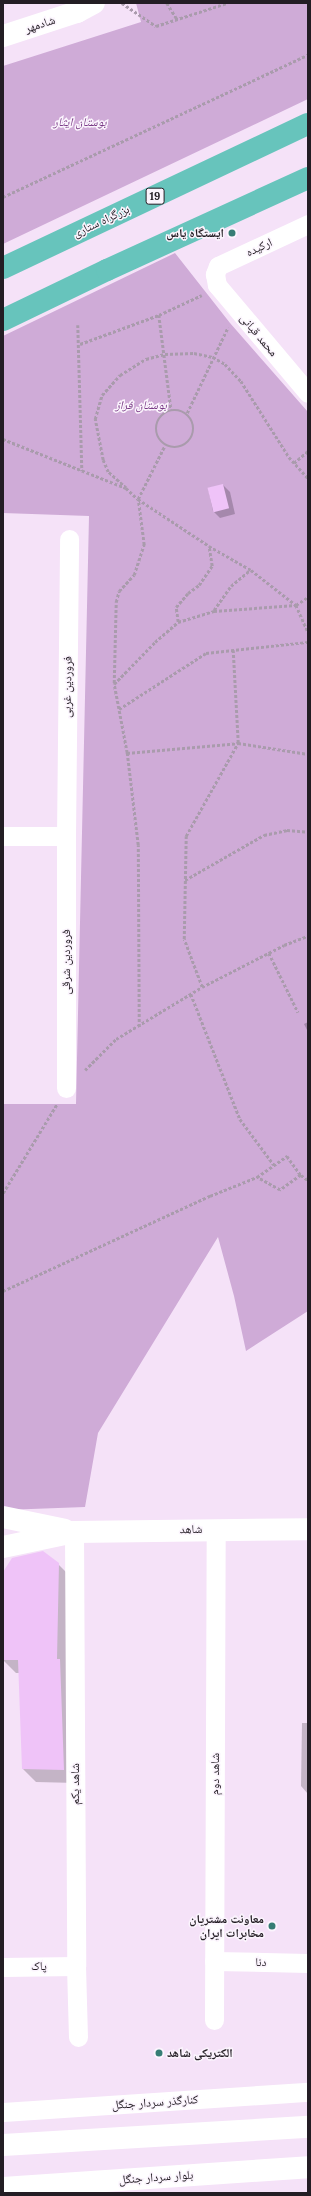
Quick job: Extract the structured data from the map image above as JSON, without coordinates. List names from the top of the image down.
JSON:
{
  "streets": {
    "highway": ["19", "بزرگراه ستاری"],
    "main road": ["شادمهر", "شاهد", "بلوار سردار جنگل"],
    "street": [
      "ارکیده",
      "محمد قپانی",
      "فروردین غربی",
      "فروردین شرقی",
      "شاهد دوم",
      "شاهد یکم",
      "دنا",
      "پاک",
      "کنارگذر سردار جنگل"
    ]
  },
  "crossings": [
    ["ارکیده", "محمد قپانی"],
    ["فروردین غربی", "فروردین شرقی"],
    ["شاهد", "شاهد دوم"],
    ["شاهد", "شاهد یکم"],
    ["شاهد دوم", "دنا"],
    ["شاهد یکم", "پاک"]
  ],
  "parks": ["بوستان ایثار", "بوستان فراز"],
  "places": ["ایستگاه یاس", "معاونت مشتریان مخابرات ایران", "الکتریکی شاهد"]
}
